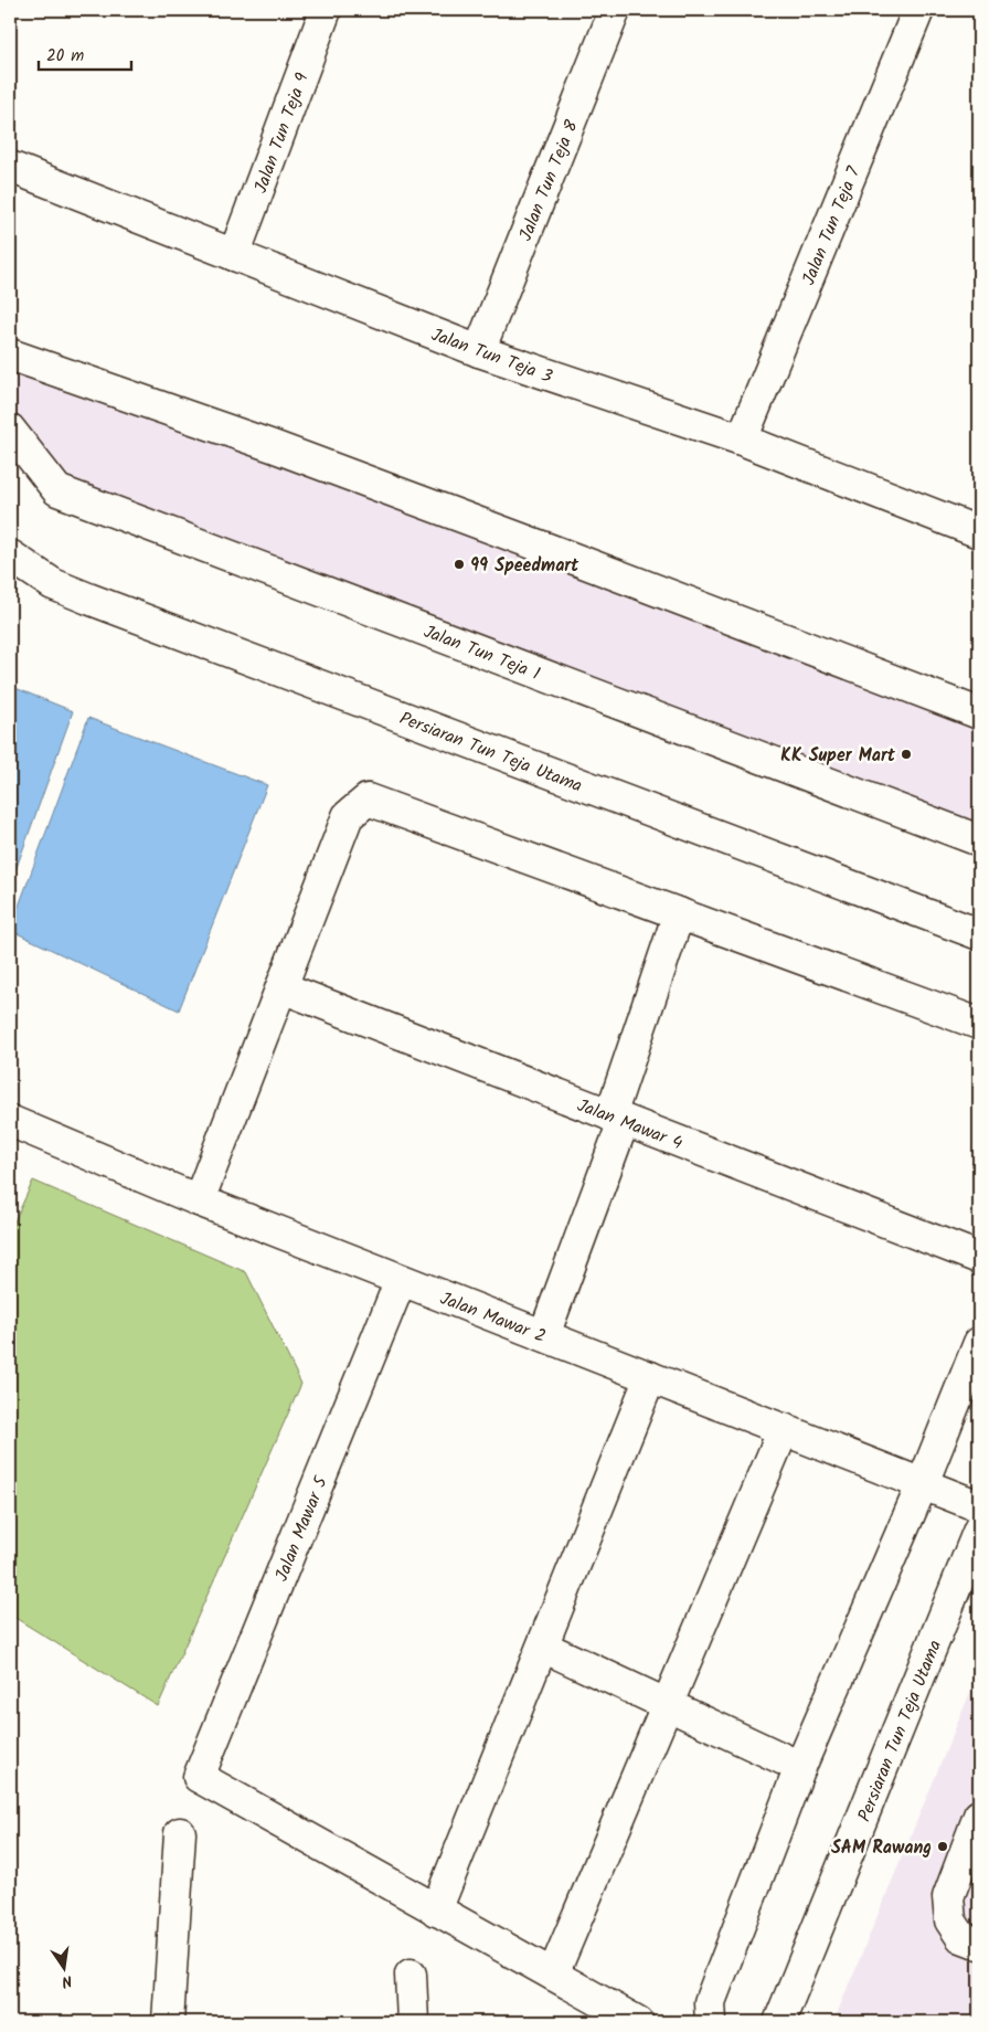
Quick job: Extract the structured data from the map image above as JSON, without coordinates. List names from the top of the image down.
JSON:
{
  "streets": {
    "street": [
      "Jalan Tun Teja 9",
      "Jalan Tun Teja 8",
      "Jalan Tun Teja 7",
      "Jalan Tun Teja 3",
      "Jalan Tun Teja 1",
      "Persiaran Tun Teja Utama",
      "Jalan Mawar 4",
      "Jalan Mawar 2",
      "Jalan Mawar 5"
    ]
  },
  "crossings": [
    ["Jalan Tun Teja 9", "Jalan Tun Teja 3"],
    ["Jalan Tun Teja 8", "Jalan Tun Teja 3"],
    ["Jalan Tun Teja 7", "Jalan Tun Teja 3"],
    ["Jalan Mawar 2", "Jalan Mawar 5"]
  ],
  "places": ["99 Speedmart", "KK Super Mart", "SAM Rawang"],
  "scale_bar": "20 m",
  "north": "bottom"
}
